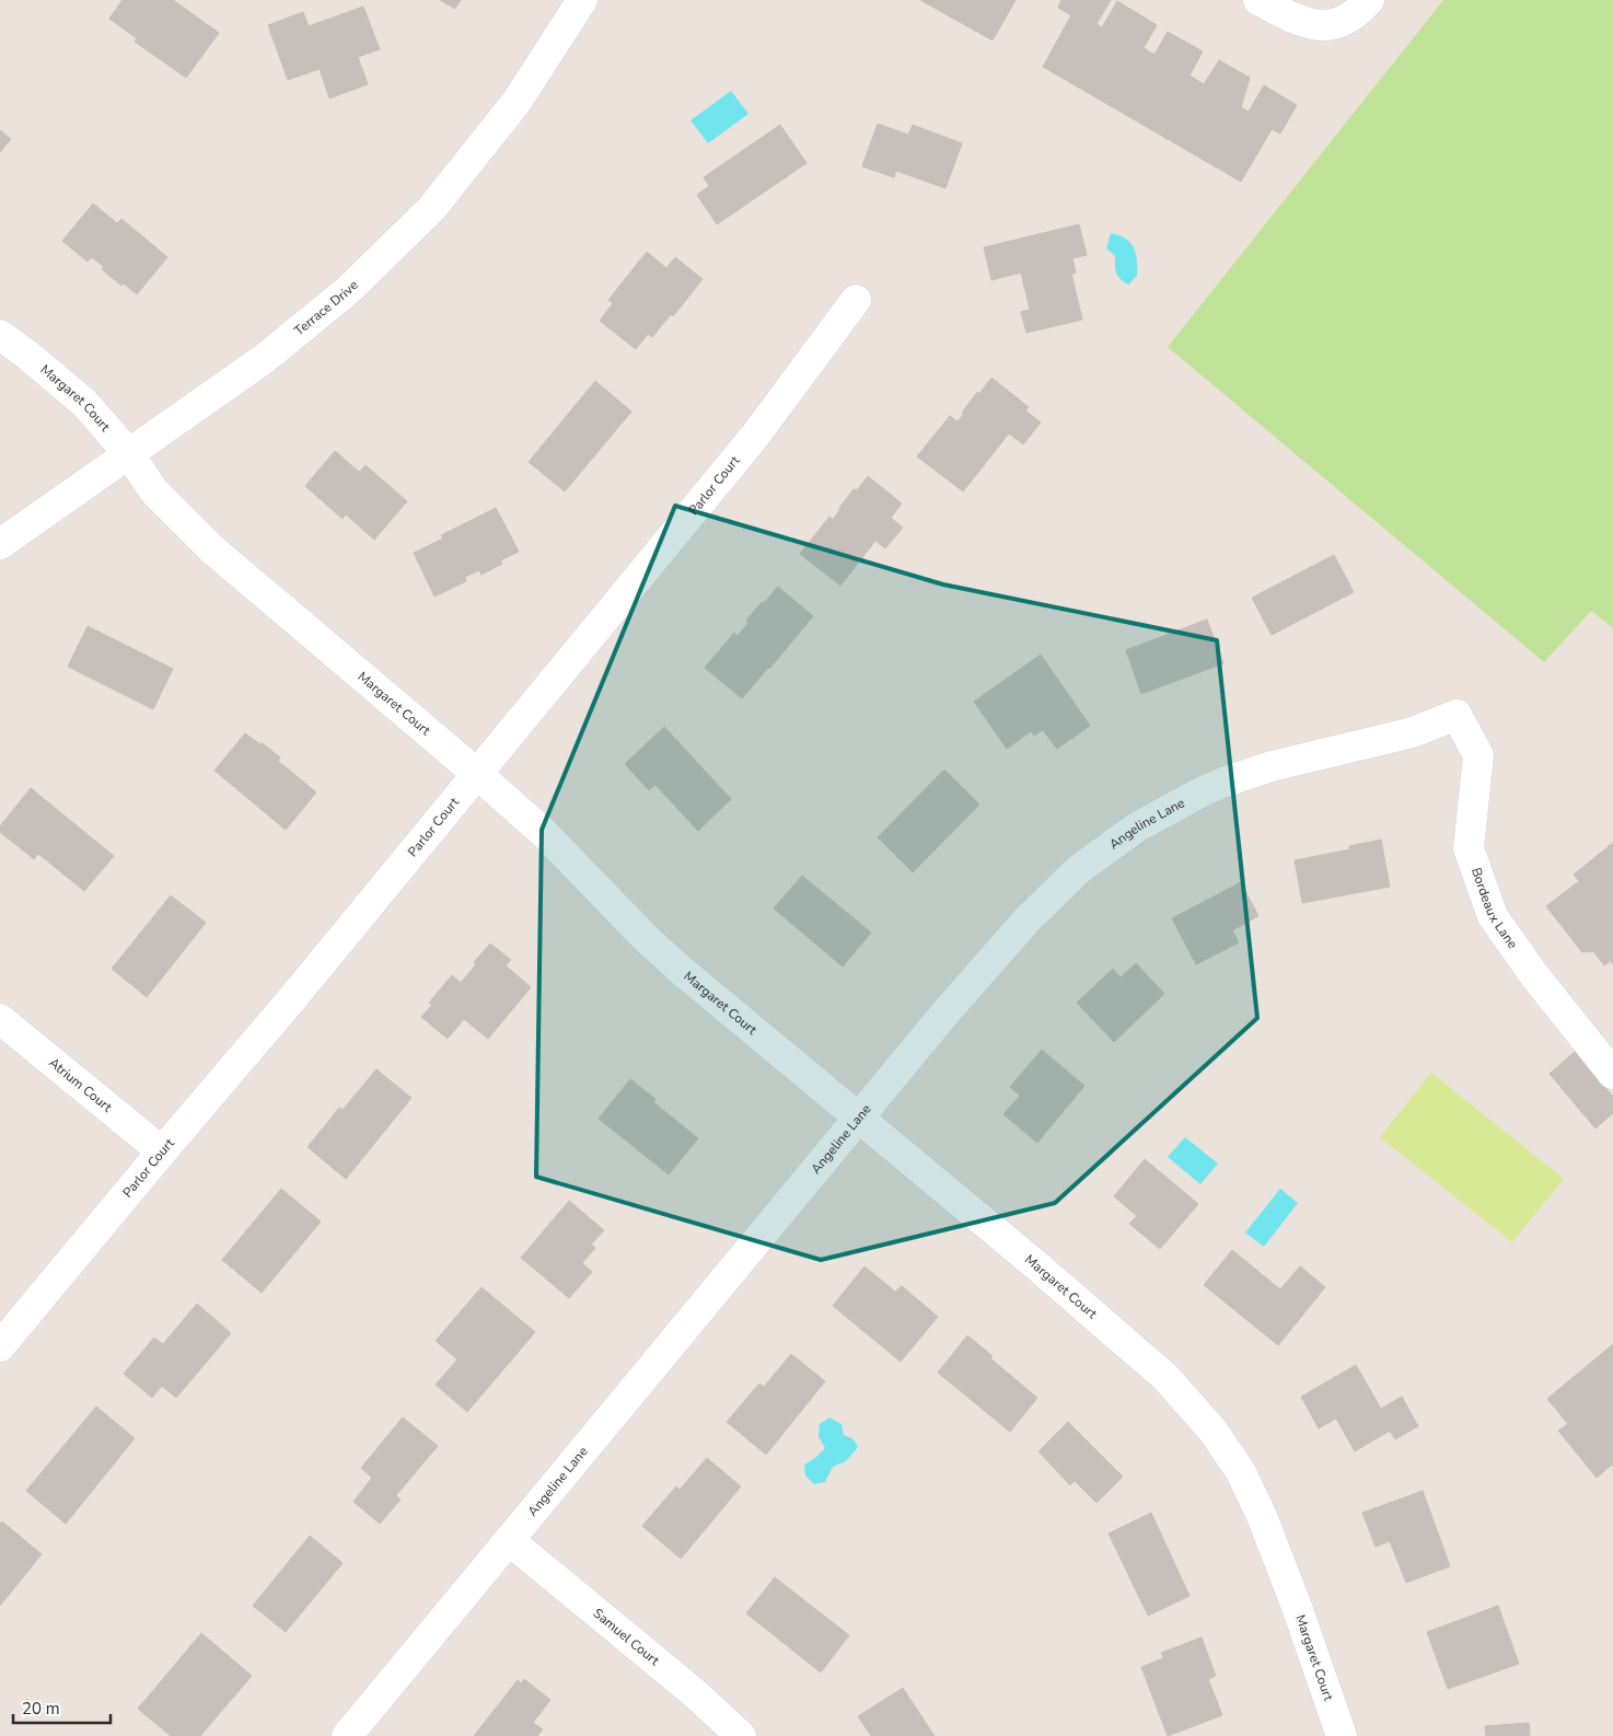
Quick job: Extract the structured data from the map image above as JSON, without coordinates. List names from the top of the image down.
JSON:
{
  "streets": {
    "street": [
      "Terrace Drive",
      "Margaret Court",
      "Parlor Court",
      "Angeline Lane",
      "Bordeaux Lane",
      "Atrium Court",
      "Samuel Court"
    ]
  },
  "crossings": [
    ["Terrace Drive", "Margaret Court"],
    ["Margaret Court", "Parlor Court"],
    ["Margaret Court", "Angeline Lane"],
    ["Parlor Court", "Atrium Court"],
    ["Angeline Lane", "Bordeaux Lane"],
    ["Angeline Lane", "Samuel Court"]
  ],
  "scale_bar": "20 m"
}
